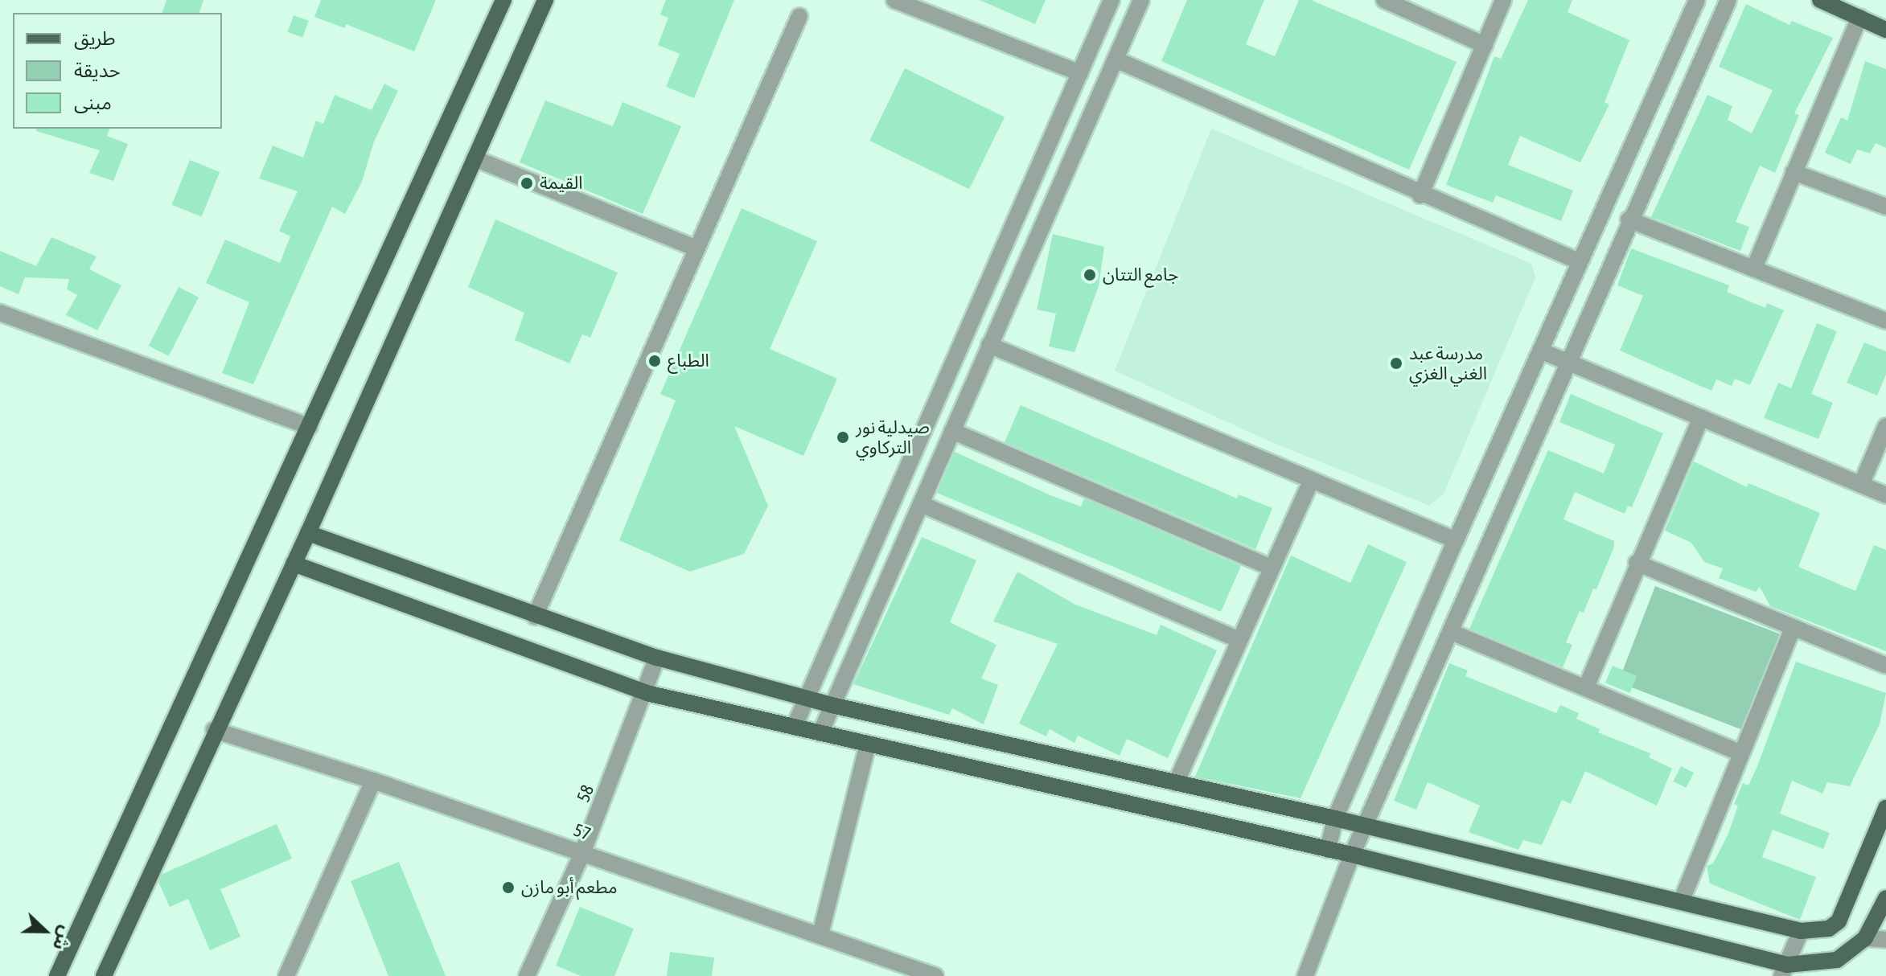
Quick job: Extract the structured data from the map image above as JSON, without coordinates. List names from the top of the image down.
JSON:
{
  "streets": {
    "street": ["58", "57"]
  },
  "crossings": [
    ["58", "57"]
  ],
  "places": [
    "القيمة",
    "جامع التتان",
    "الطباع",
    "مدرسة عبد الغني الغزي",
    "صيدلية نور التركاوي",
    "مطعم أبو مازن"
  ],
  "legend": ["طريق", "حديقة", "مبنى"],
  "north": "right"
}
